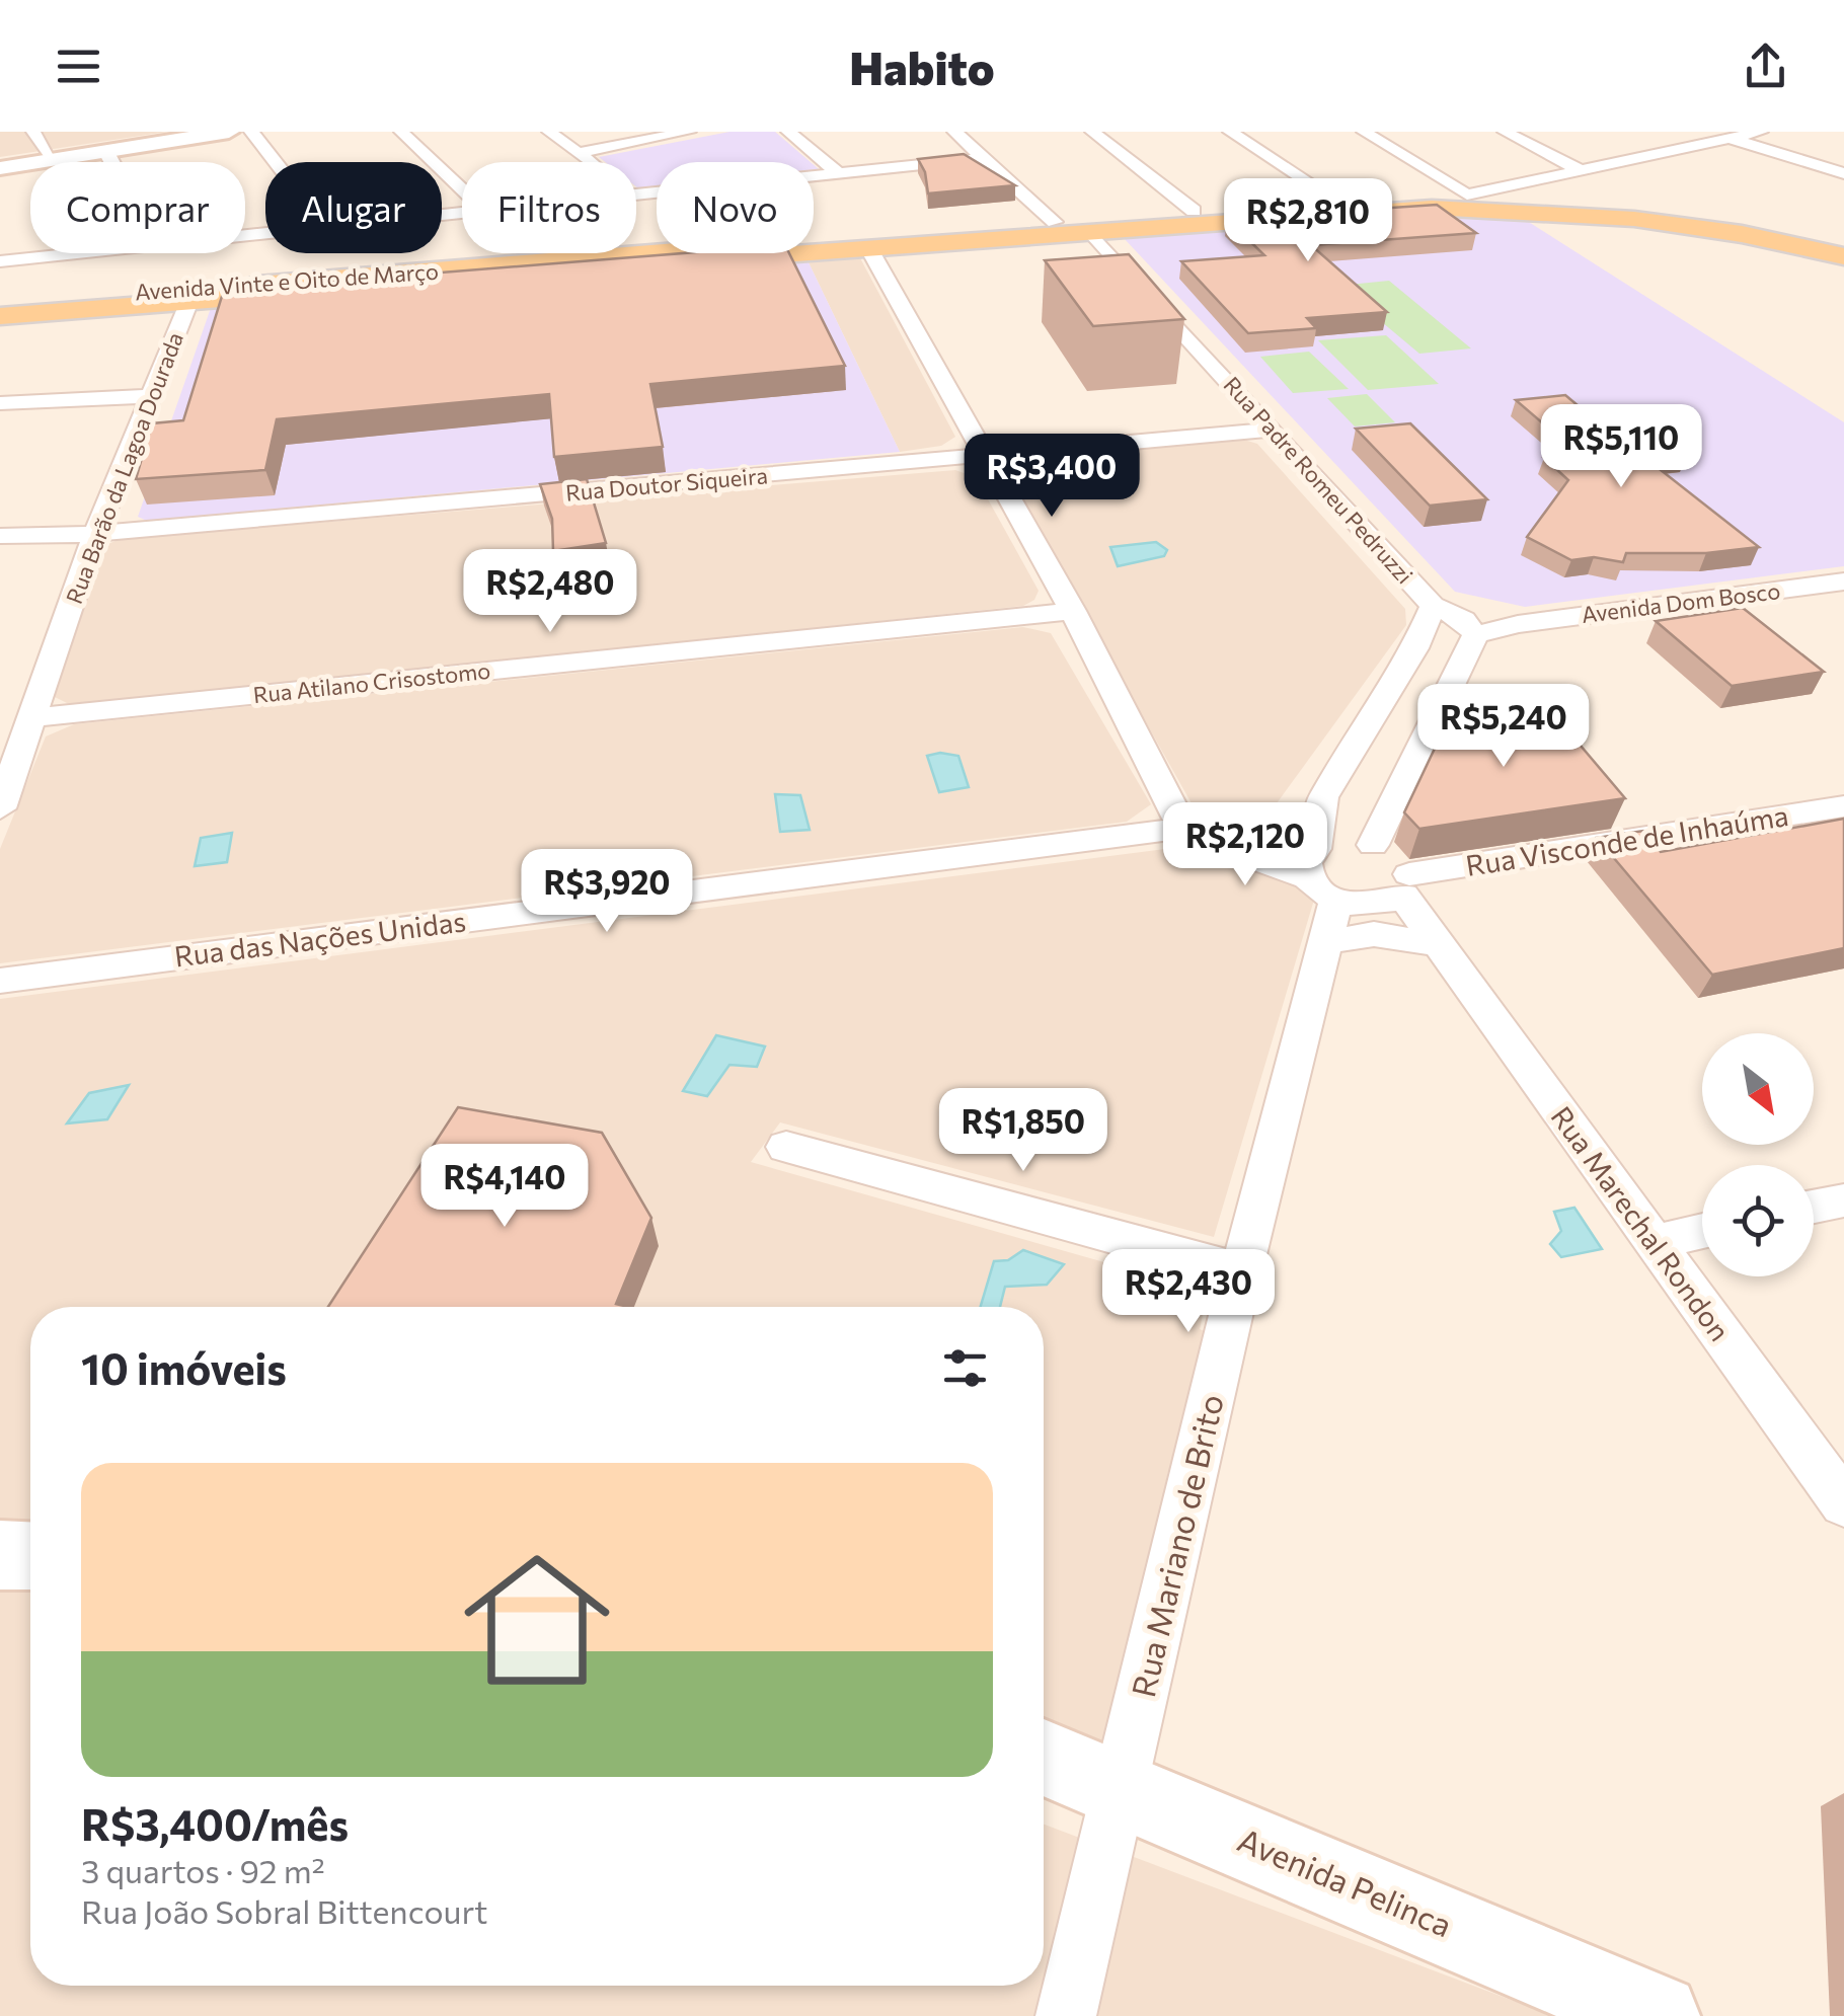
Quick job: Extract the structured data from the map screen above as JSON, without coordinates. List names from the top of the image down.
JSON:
{
  "streets": {
    "main road": ["Avenida Vinte e Oito de Março", "Avenida Pelinca"],
    "street": [
      "Rua Barão da Lagoa Dourada",
      "Rua Padre Romeu Pedruzzi",
      "Rua Doutor Siqueira",
      "Avenida Dom Bosco",
      "Rua Atilano Crisostomo",
      "Rua Visconde de Inhaúma",
      "Rua das Nações Unidas",
      "Rua Marechal Rondon",
      "Rua Mariano de Brito"
    ]
  },
  "crossings": [
    ["Avenida Vinte e Oito de Março", "Rua Barão da Lagoa Dourada"],
    ["Avenida Vinte e Oito de Março", "Rua Padre Romeu Pedruzzi"],
    ["Rua Barão da Lagoa Dourada", "Rua Doutor Siqueira"],
    ["Rua Barão da Lagoa Dourada", "Rua Atilano Crisostomo"],
    ["Rua Padre Romeu Pedruzzi", "Rua Doutor Siqueira"],
    ["Rua Padre Romeu Pedruzzi", "Rua Visconde de Inhaúma"],
    ["Rua Padre Romeu Pedruzzi", "Rua Marechal Rondon"],
    ["Rua Padre Romeu Pedruzzi", "Rua Mariano de Brito"],
    ["Rua Visconde de Inhaúma", "Rua Marechal Rondon"],
    ["Rua Visconde de Inhaúma", "Rua Mariano de Brito"],
    ["Rua Marechal Rondon", "Rua Mariano de Brito"],
    ["Rua Mariano de Brito", "Avenida Pelinca"]
  ],
  "north": "bottom right",
  "page": {
    "header": "Habito",
    "chip": [
      "Comprar",
      "Alugar",
      "Filtros",
      "Novo"
    ],
    "price": [
      "R$2,810",
      "R$5,110",
      "R$3,400",
      "R$2,480",
      "R$5,240",
      "R$2,120",
      "R$3,920",
      "R$1,850",
      "R$4,140",
      "R$2,430"
    ],
    "heading": "10 imóveis",
    "list": [
      {
        "name": "R$3,400/mês",
        "note": "3 quartos · 92 m² · Rua João Sobral Bittencourt"
      }
    ]
  }
}
